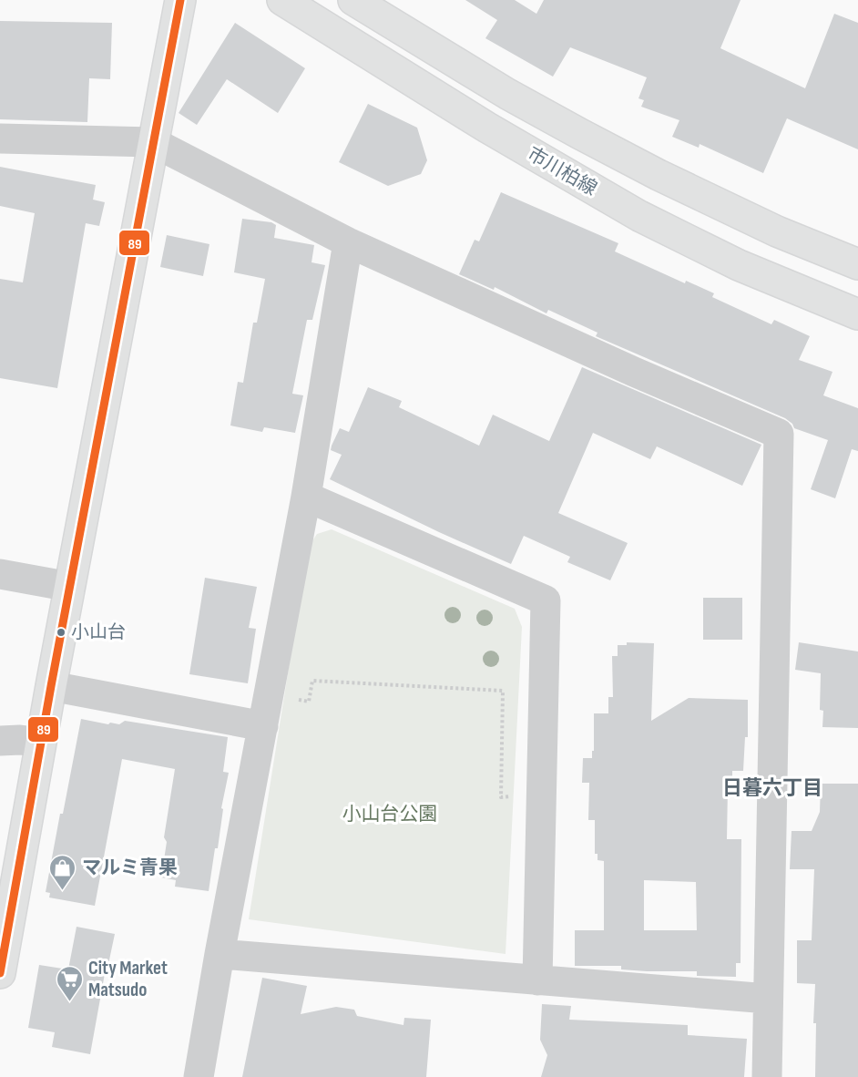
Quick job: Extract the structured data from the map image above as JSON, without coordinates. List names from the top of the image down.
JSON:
{
  "streets": {
    "main road": ["市川柏線"]
  },
  "districts": ["日暮六丁目"],
  "parks": ["小山台公園"],
  "places": {
    "other": ["小山台"],
    "shop": ["マルミ青果"],
    "supermarket": ["City Market Matsudo"]
  },
  "lines": ["transit line 89"]
}
